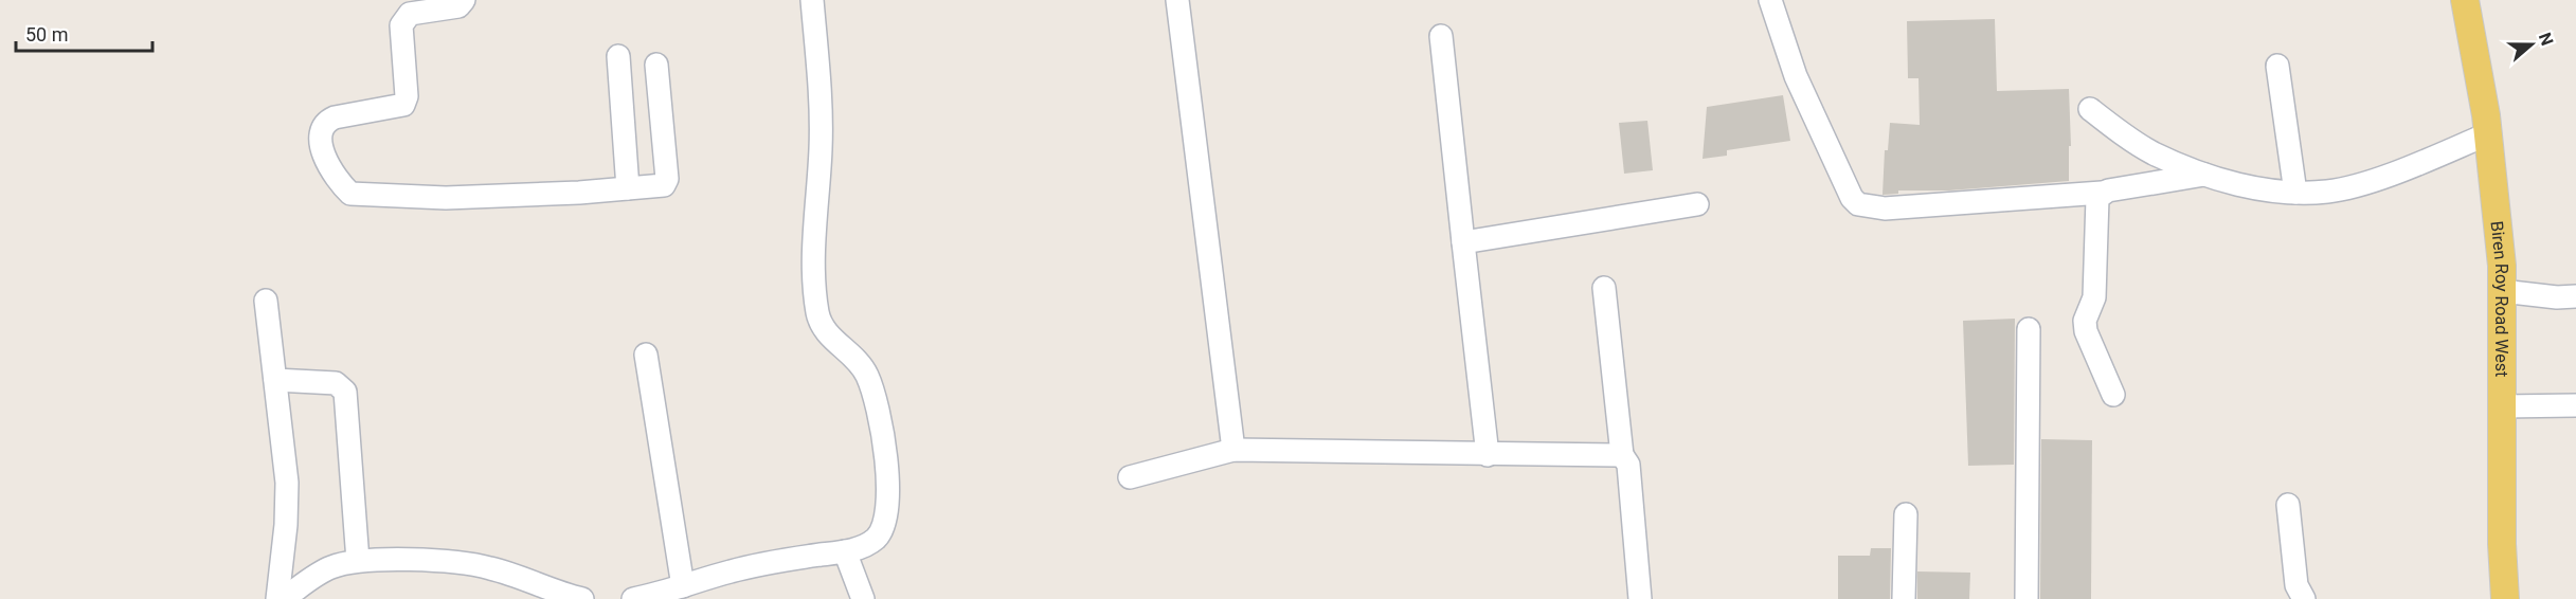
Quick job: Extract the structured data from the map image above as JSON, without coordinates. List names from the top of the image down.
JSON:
{
  "streets": {
    "main road": ["Biren Roy Road West"]
  },
  "scale_bar": "50 m",
  "north": "right"
}
